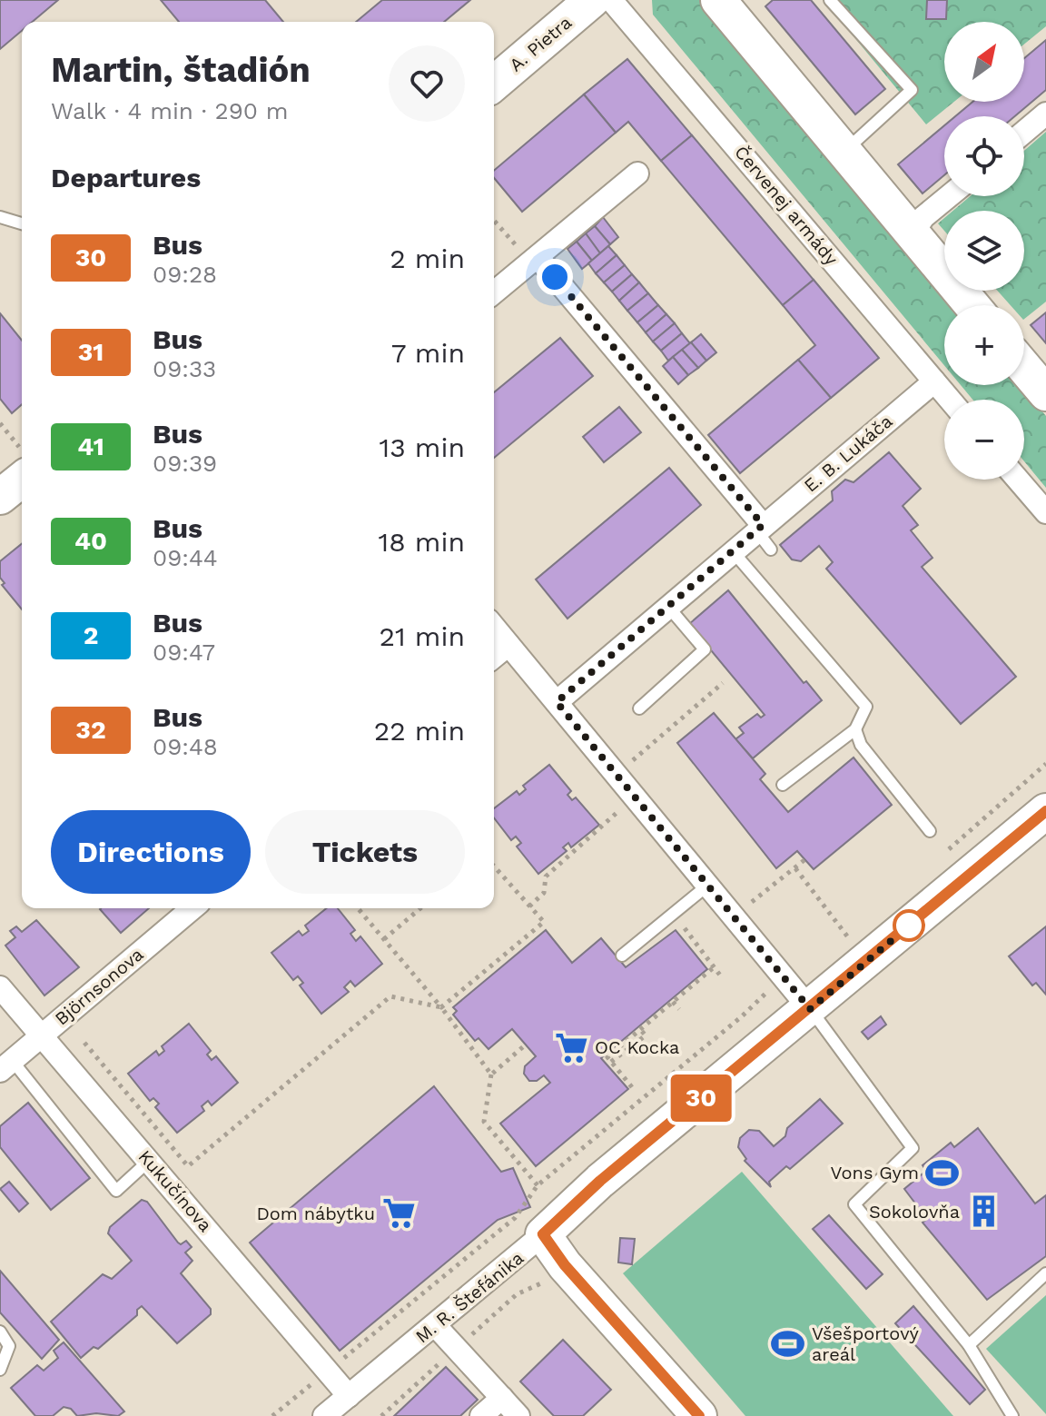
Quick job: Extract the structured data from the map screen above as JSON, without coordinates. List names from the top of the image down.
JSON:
{
  "streets": {
    "main road": ["A. Pietra", "M. R. Štefánika"],
    "street": [
      "Červenej armády",
      "E. B. Lukáča",
      "Björnsonova",
      "Kukučínova"
    ]
  },
  "crossings": [
    ["Červenej armády", "E. B. Lukáča"],
    ["Björnsonova", "Kukučínova"],
    ["Kukučínova", "M. R. Štefánika"]
  ],
  "places": {
    "supermarket": ["OC Kocka", "Dom nábytku"],
    "sports": ["Vons Gym", "Všešportový areál"],
    "building": ["Sokolovňa"]
  },
  "lines": ["bus line 30"],
  "north": "top right",
  "page": {
    "on_map": "30",
    "map_buttons": ["+", "−"],
    "heading": [
      ["Martin, štadión", "Walk · 4 min · 290 m"],
      "Departures"
    ],
    "list": [
      {
        "mark": "30",
        "name": "Bus",
        "note": "09:28",
        "value": "2 min"
      },
      {
        "mark": "31",
        "name": "Bus",
        "note": "09:33",
        "value": "7 min"
      },
      {
        "mark": "41",
        "name": "Bus",
        "note": "09:39",
        "value": "13 min"
      },
      {
        "mark": "40",
        "name": "Bus",
        "note": "09:44",
        "value": "18 min"
      },
      {
        "mark": "2",
        "name": "Bus",
        "note": "09:47",
        "value": "21 min"
      },
      {
        "mark": "32",
        "name": "Bus",
        "note": "09:48",
        "value": "22 min"
      }
    ],
    "buttons": ["Directions", "Tickets"]
  }
}
